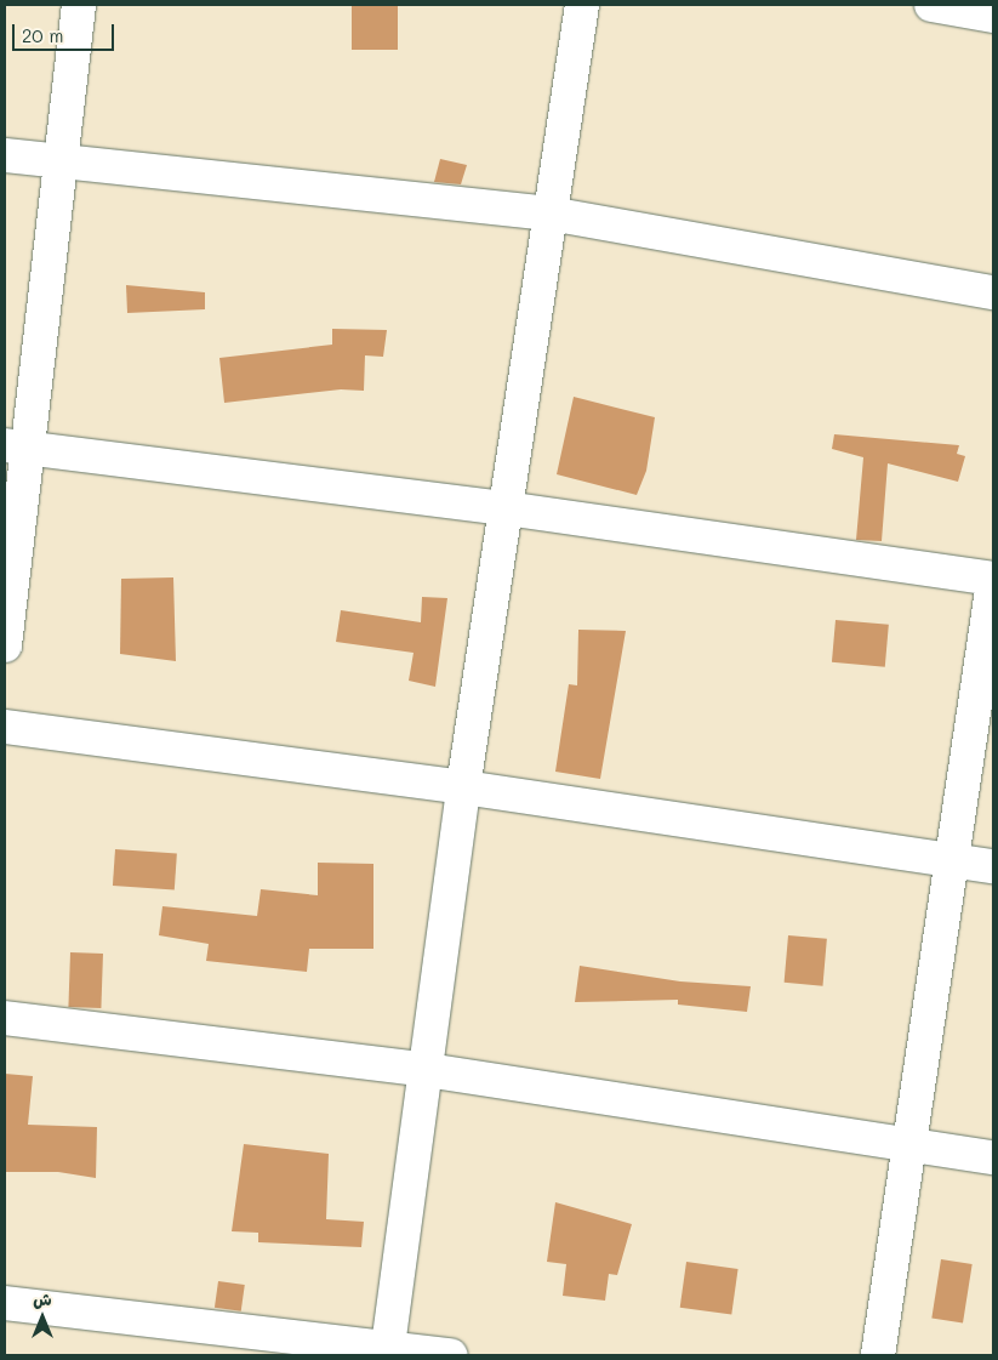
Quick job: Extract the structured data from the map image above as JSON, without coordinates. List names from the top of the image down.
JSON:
{
  "scale_bar": "20 m",
  "north": "top"
}
